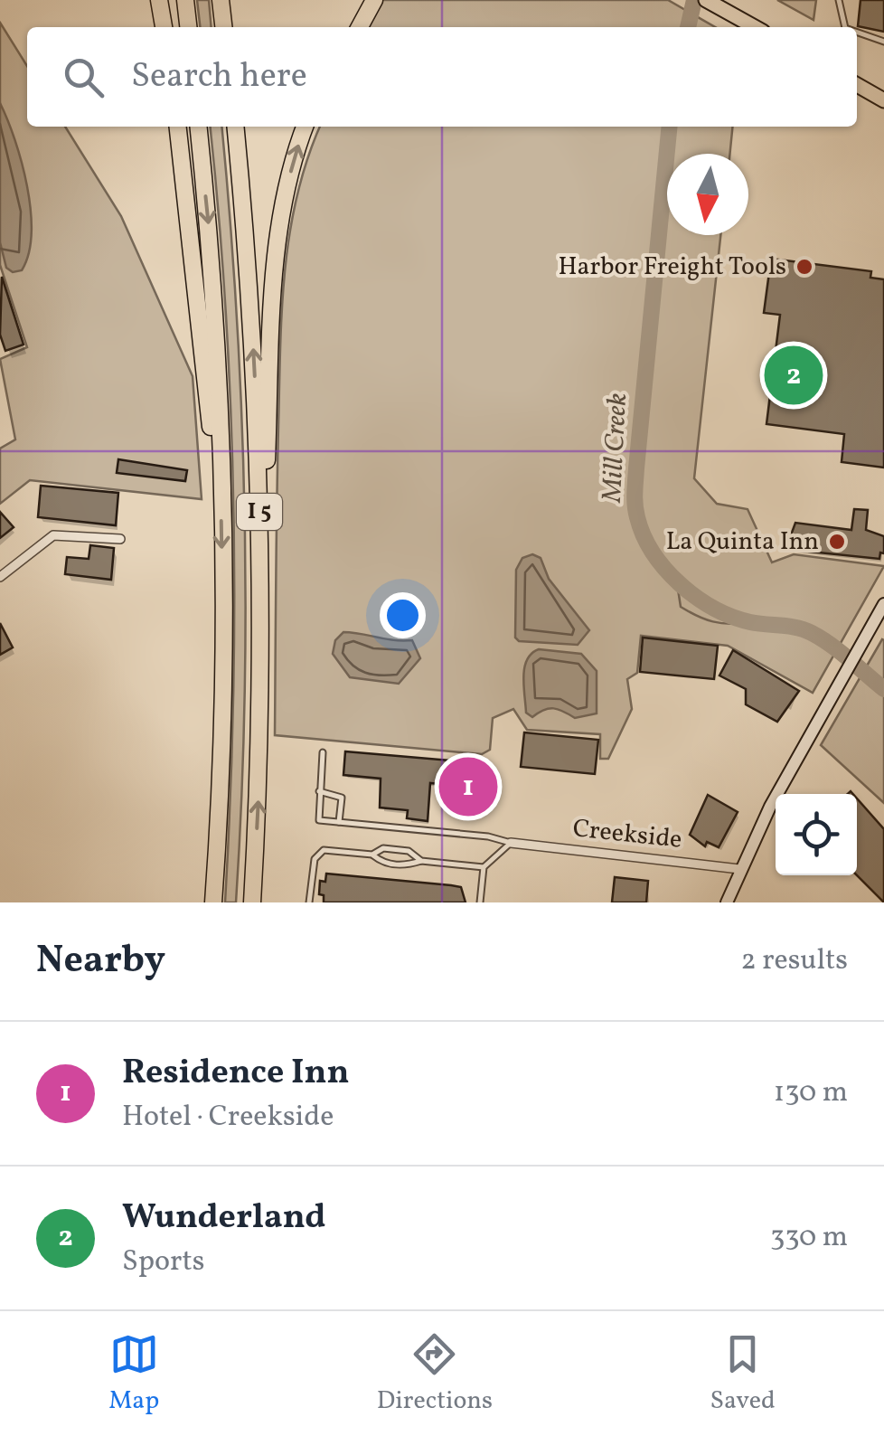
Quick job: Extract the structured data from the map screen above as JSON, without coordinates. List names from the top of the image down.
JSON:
{
  "streets": {
    "highway": ["I 5"],
    "street": ["Creekside"]
  },
  "water": ["Mill Creek"],
  "places": ["Harbor Freight Tools", "La Quinta Inn"],
  "north": "bottom",
  "page": {
    "search": "Search here",
    "pins": ["2", "1"],
    "heading": ["Nearby", "2 results"],
    "list": [
      {
        "mark": "1",
        "name": "Residence Inn",
        "note": "Hotel · Creekside",
        "value": "130 m"
      },
      {
        "mark": "2",
        "name": "Wunderland",
        "note": "Sports",
        "value": "330 m"
      }
    ],
    "nav": ["Map", "Directions", "Saved"]
  }
}
